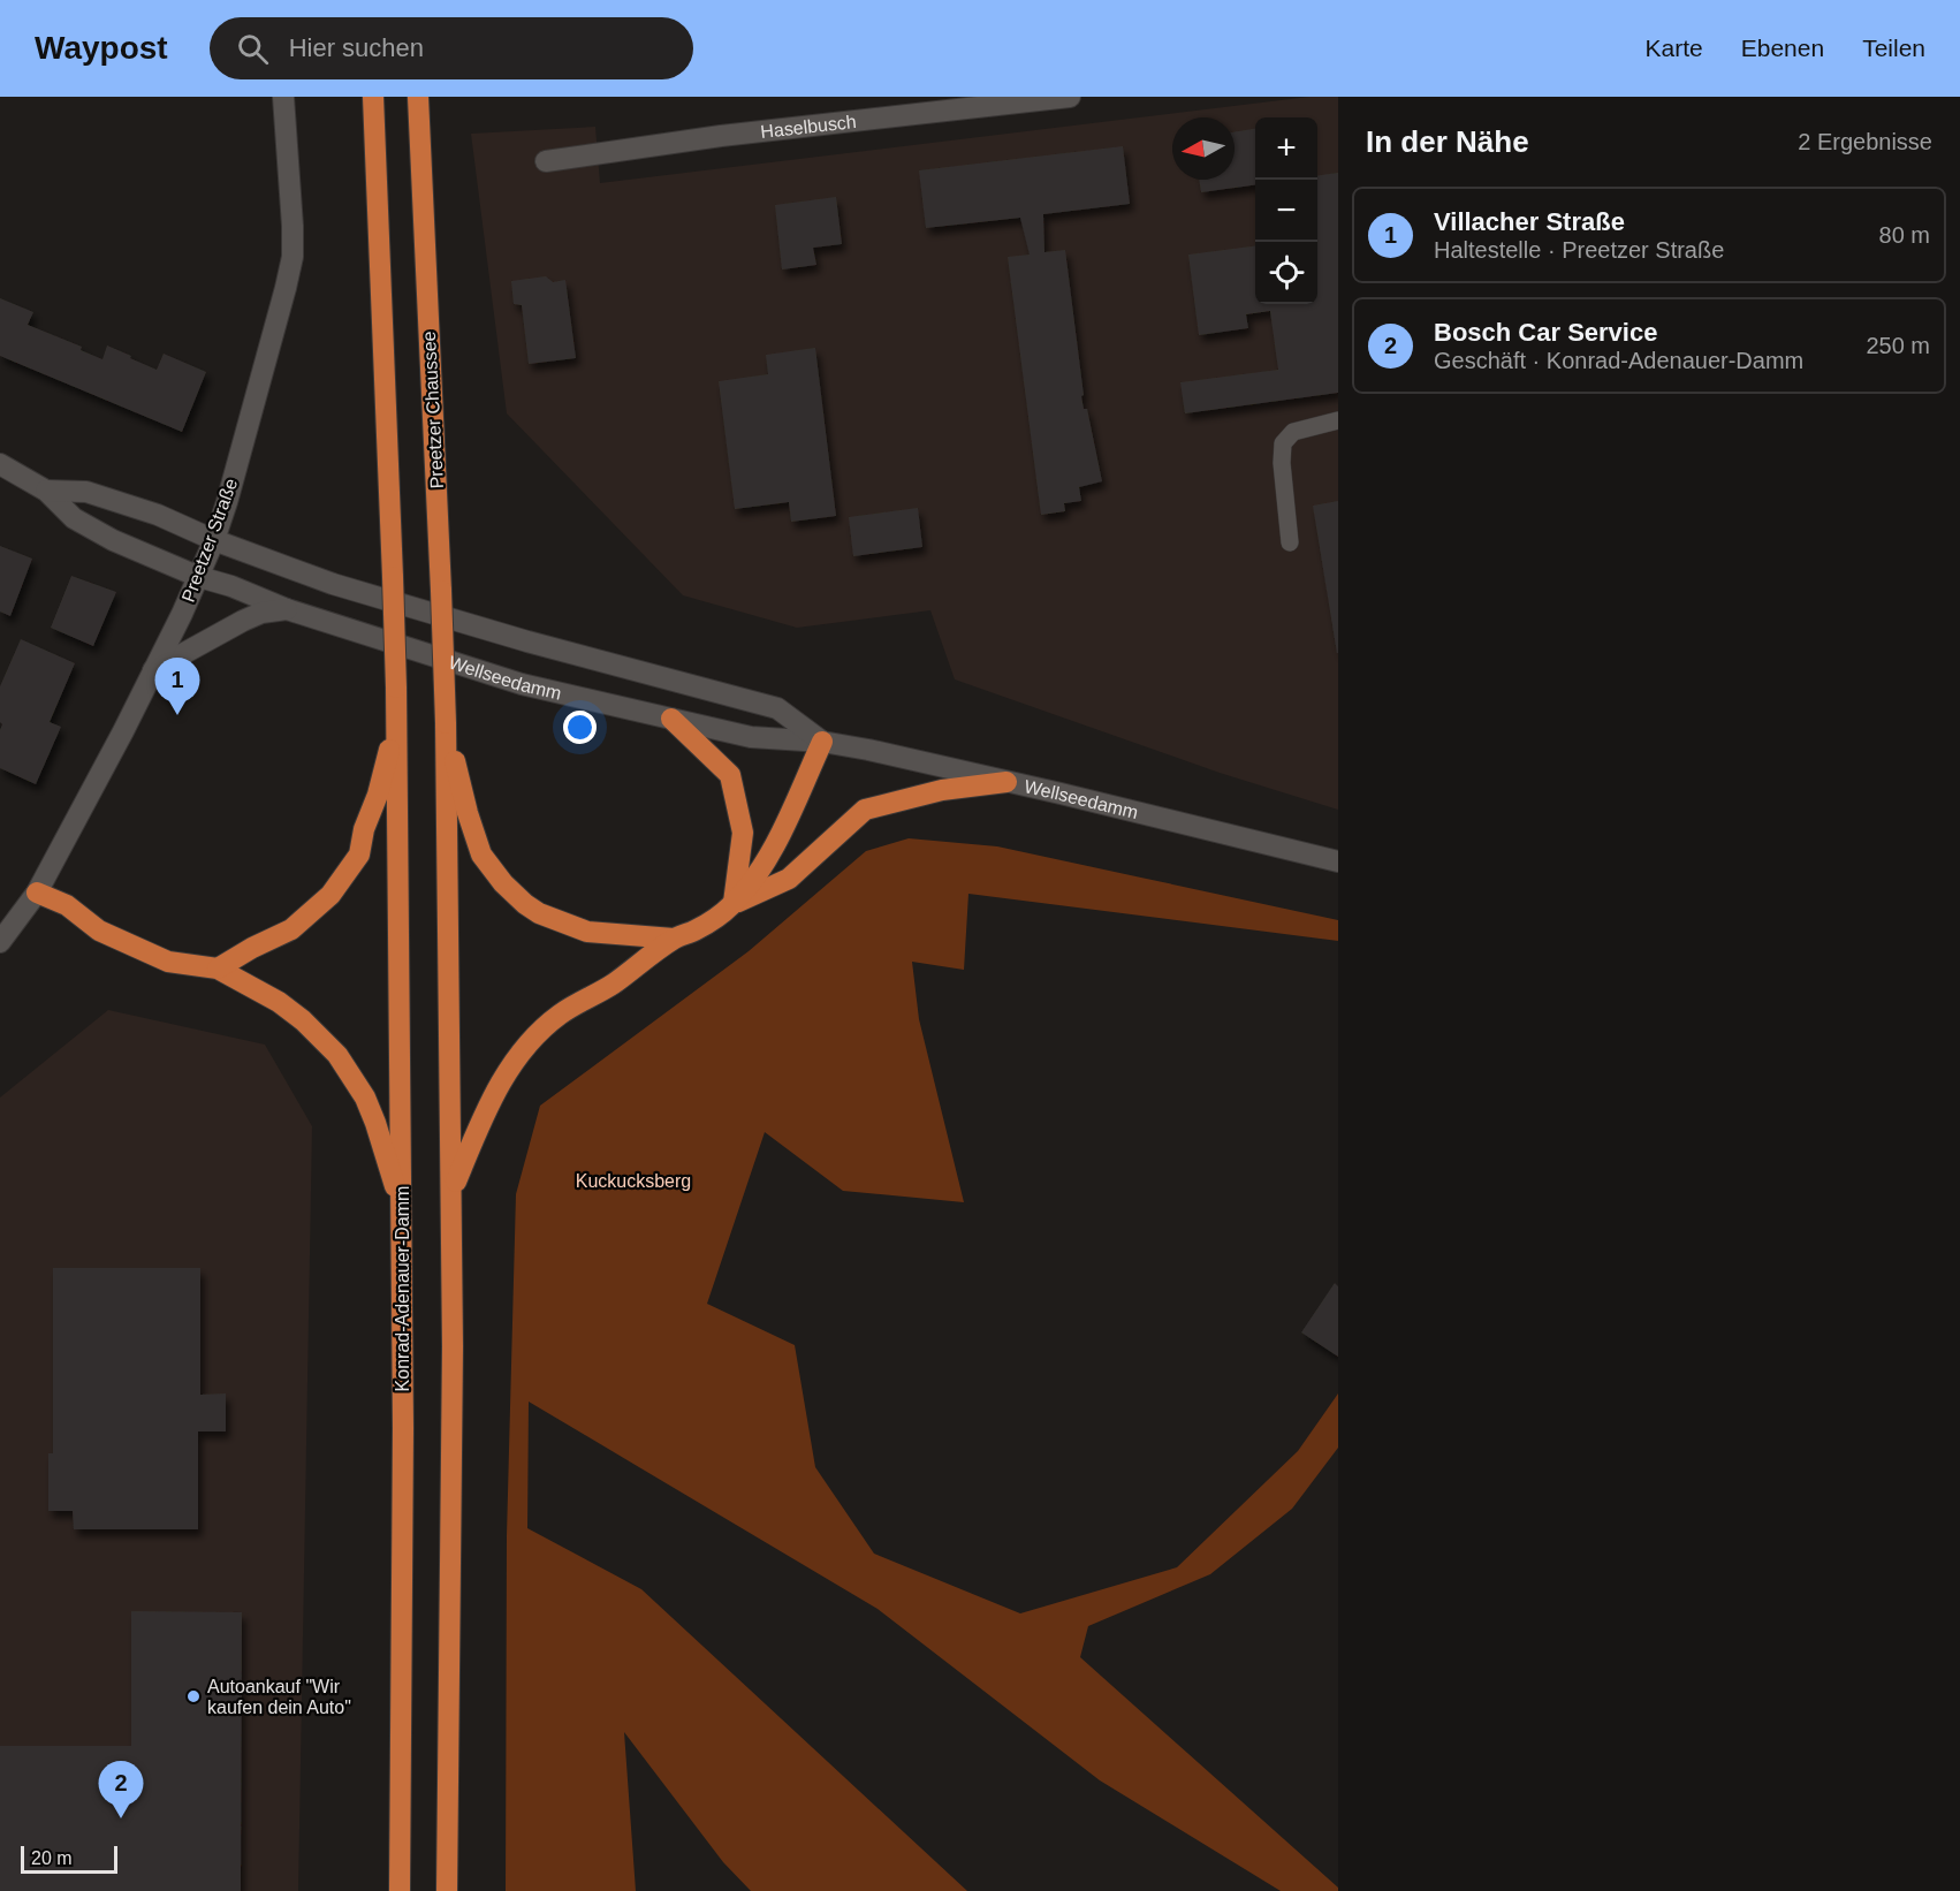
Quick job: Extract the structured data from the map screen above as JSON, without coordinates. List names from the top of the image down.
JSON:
{
  "streets": {
    "highway": ["Preetzer Chaussee", "Konrad-Adenauer-Damm"],
    "main road": ["Haselbusch", "Preetzer Straße", "Wellseedamm"]
  },
  "crossings": [
    ["Preetzer Straße", "Wellseedamm"]
  ],
  "parks": ["Kuckucksberg"],
  "places": ["Autoankauf \"Wir kaufen dein Auto\""],
  "scale_bar": "20 m",
  "north": "left",
  "page": {
    "header": "Waypost",
    "search": "Hier suchen",
    "nav": ["Karte", "Ebenen", "Teilen"],
    "heading": ["In der Nähe", "2 Ergebnisse"],
    "map_buttons": ["+", "−"],
    "list": [
      {
        "mark": "1",
        "name": "Villacher Straße",
        "note": "Haltestelle · Preetzer Straße",
        "value": "80 m"
      },
      {
        "mark": "2",
        "name": "Bosch Car Service",
        "note": "Geschäft · Konrad-Adenauer-Damm",
        "value": "250 m"
      }
    ],
    "pins": ["1", "2"],
    "scale": "20 m"
  }
}
